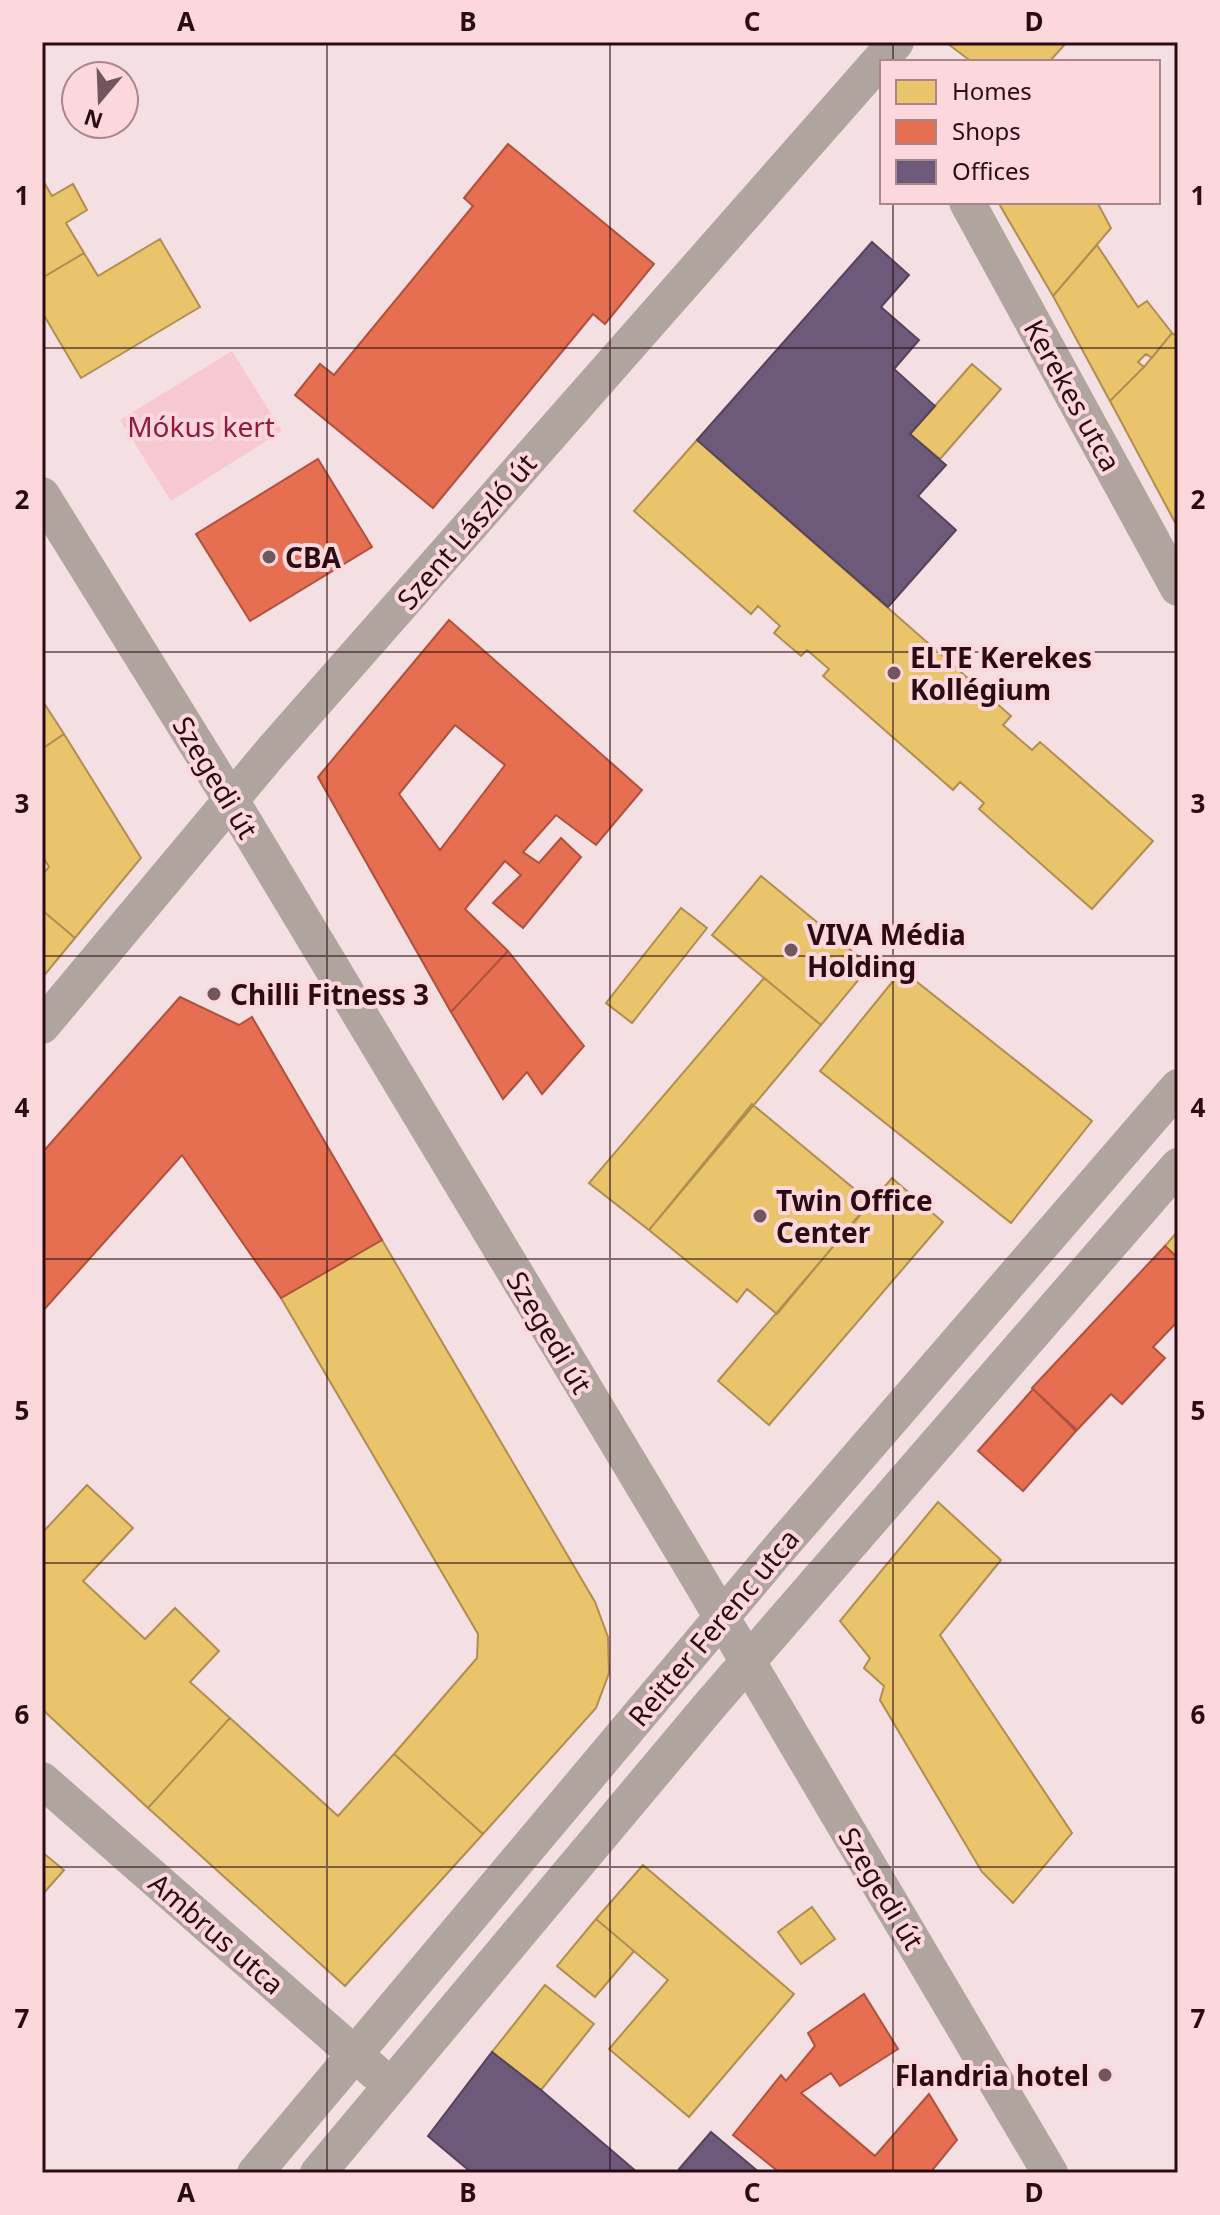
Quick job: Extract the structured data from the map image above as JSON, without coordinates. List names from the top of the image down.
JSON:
{
  "streets": {
    "street": [
      "Kerekes utca",
      "Szent László út",
      "Szegedi út",
      "Reitter Ferenc utca",
      "Ambrus utca"
    ]
  },
  "crossings": [
    ["Szent László út", "Szegedi út"],
    ["Szegedi út", "Reitter Ferenc utca"],
    ["Reitter Ferenc utca", "Ambrus utca"]
  ],
  "parks": ["Mókus kert"],
  "places": [
    "CBA",
    "ELTE Kerekes Kollégium",
    "VIVA Média Holding",
    "Chilli Fitness 3",
    "Twin Office Center",
    "Flandria hotel"
  ],
  "legend": ["Homes", "Shops", "Offices"],
  "north": "bottom",
  "grid": {
    "columns": [
      "A",
      "B",
      "C",
      "D"
    ],
    "rows": [
      "1",
      "2",
      "3",
      "4",
      "5",
      "6",
      "7"
    ]
  }
}
